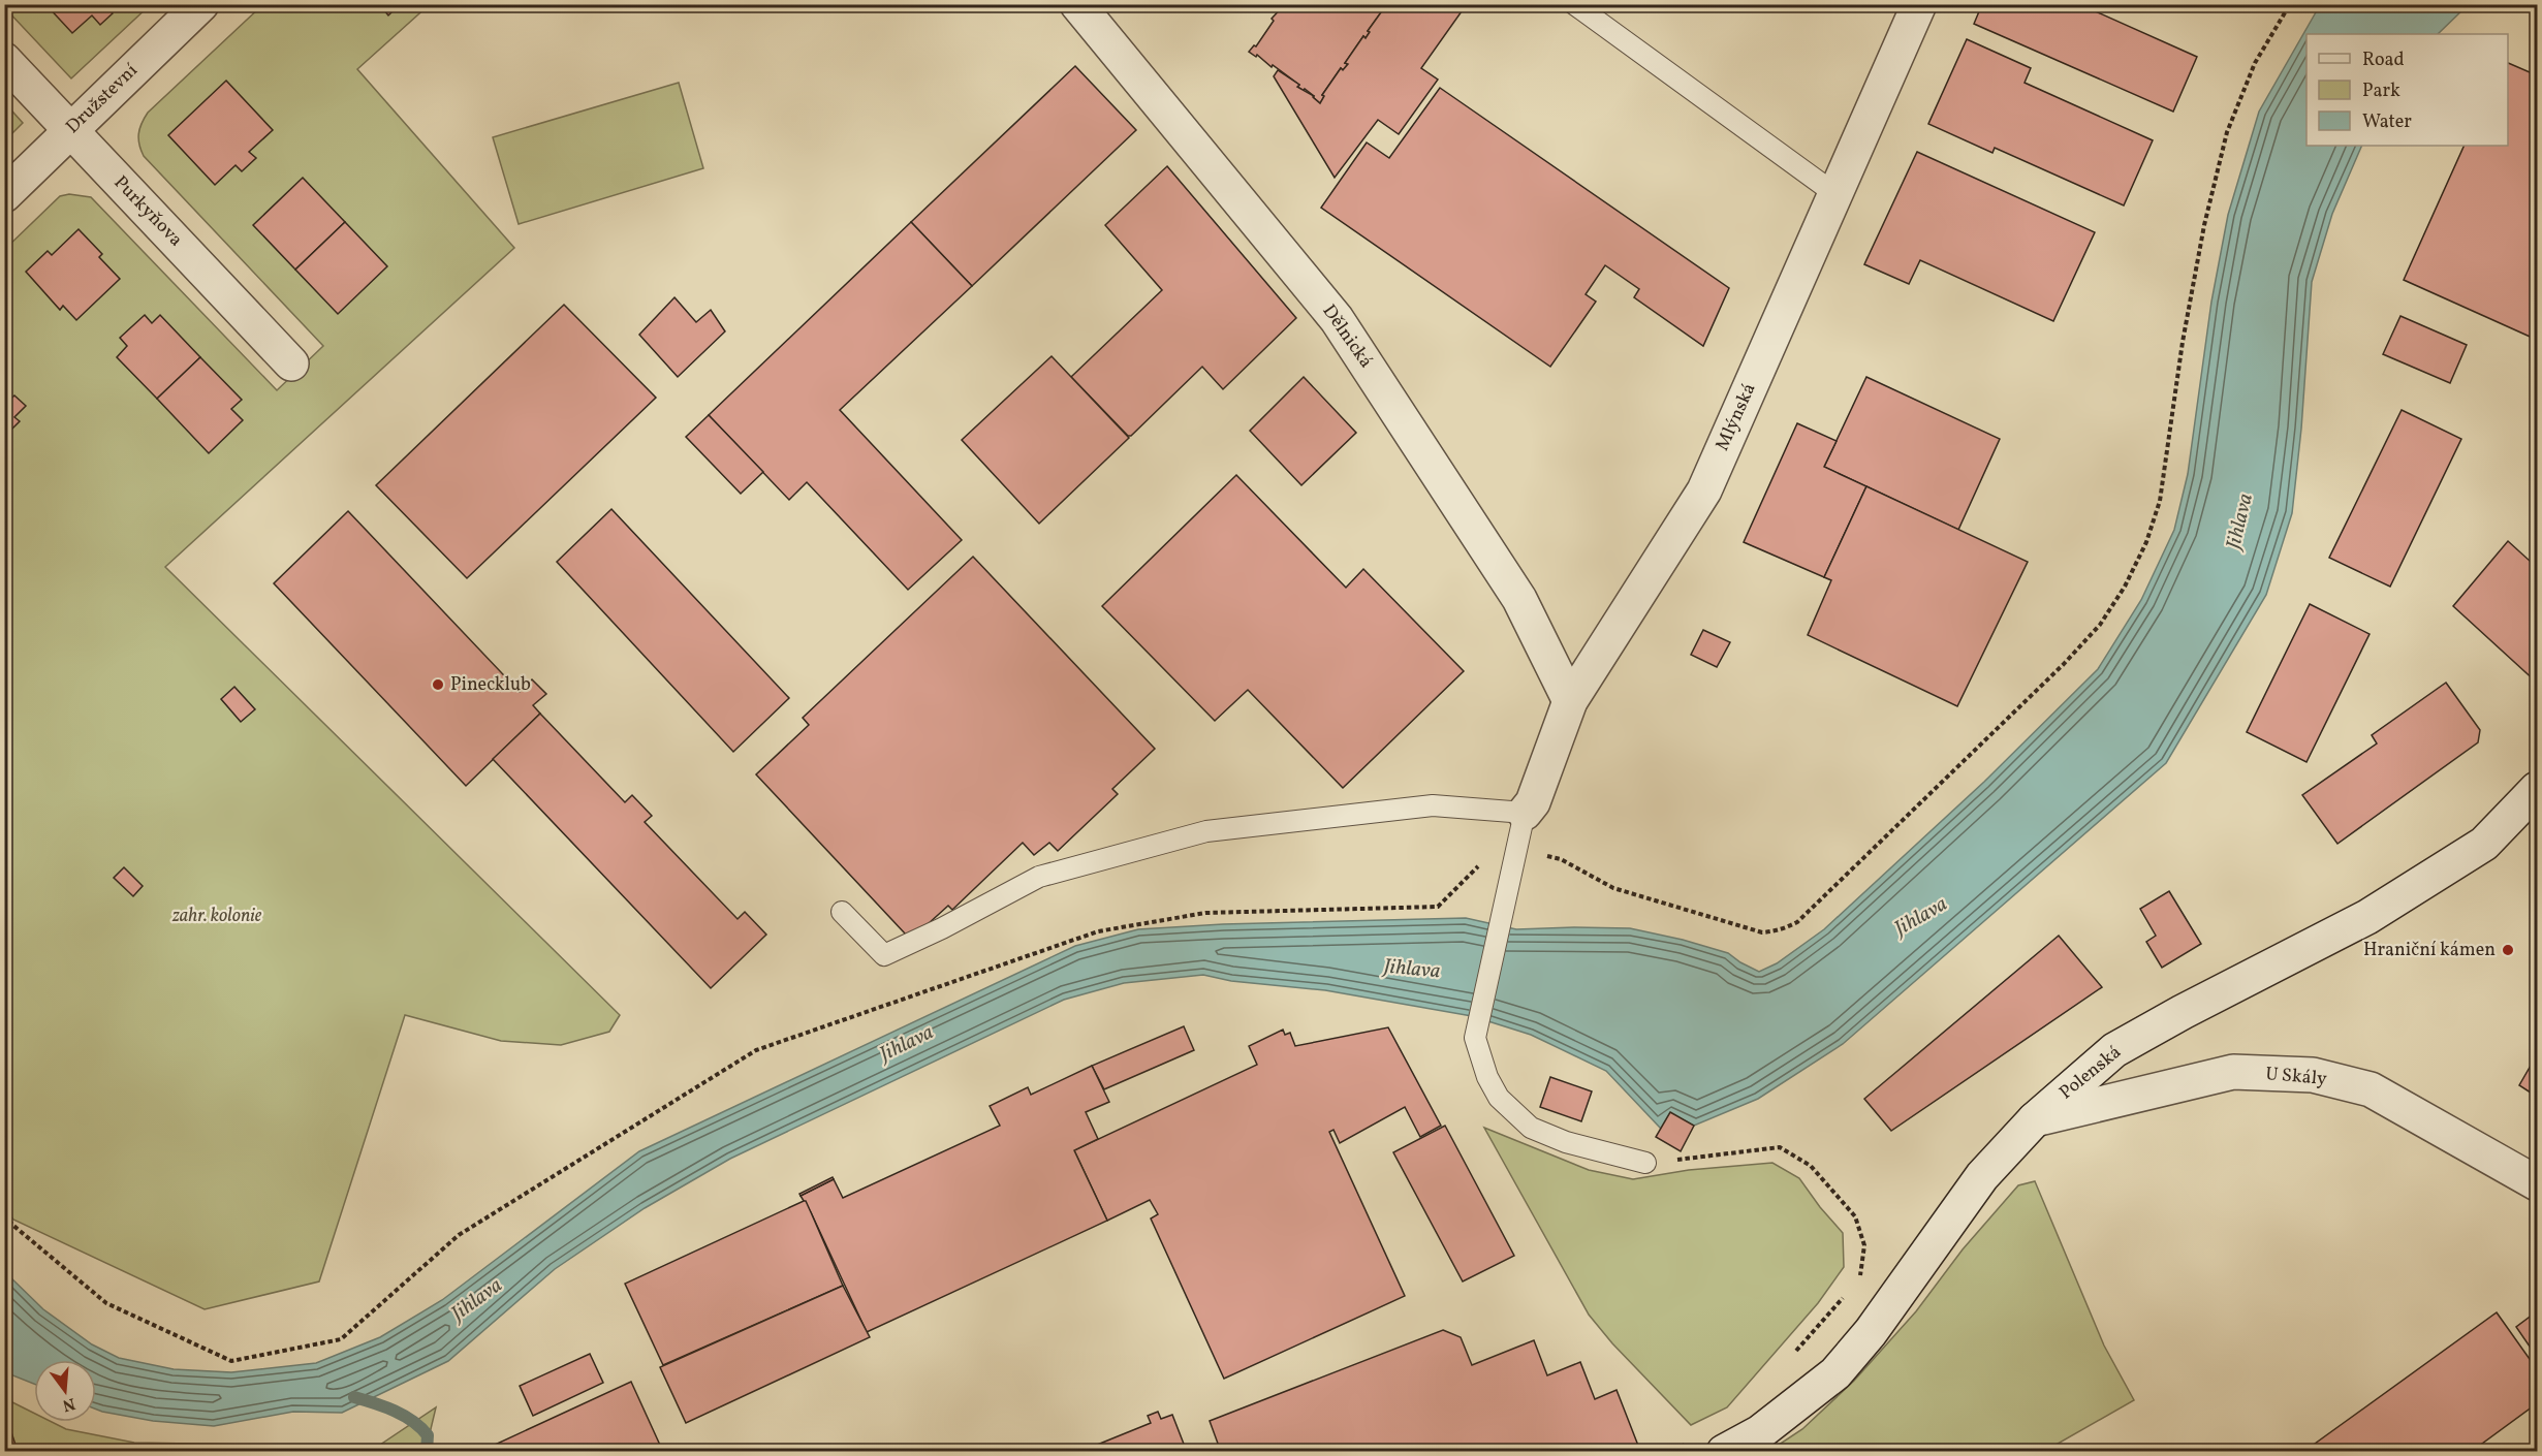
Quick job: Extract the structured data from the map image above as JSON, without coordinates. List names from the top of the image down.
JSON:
{
  "streets": {
    "street": [
      "Družstevní",
      "Purkyňova",
      "Dělnická",
      "Mlýnská",
      "Polenská",
      "U Skály"
    ]
  },
  "crossings": [
    ["Družstevní", "Purkyňova"],
    ["Dělnická", "Mlýnská"],
    ["Polenská", "U Skály"]
  ],
  "water": ["Jihlava"],
  "parks": ["zahr. kolonie"],
  "places": ["Pinecklub", "Hraniční kámen"],
  "legend": ["Road", "Park", "Water"],
  "north": "bottom"
}
